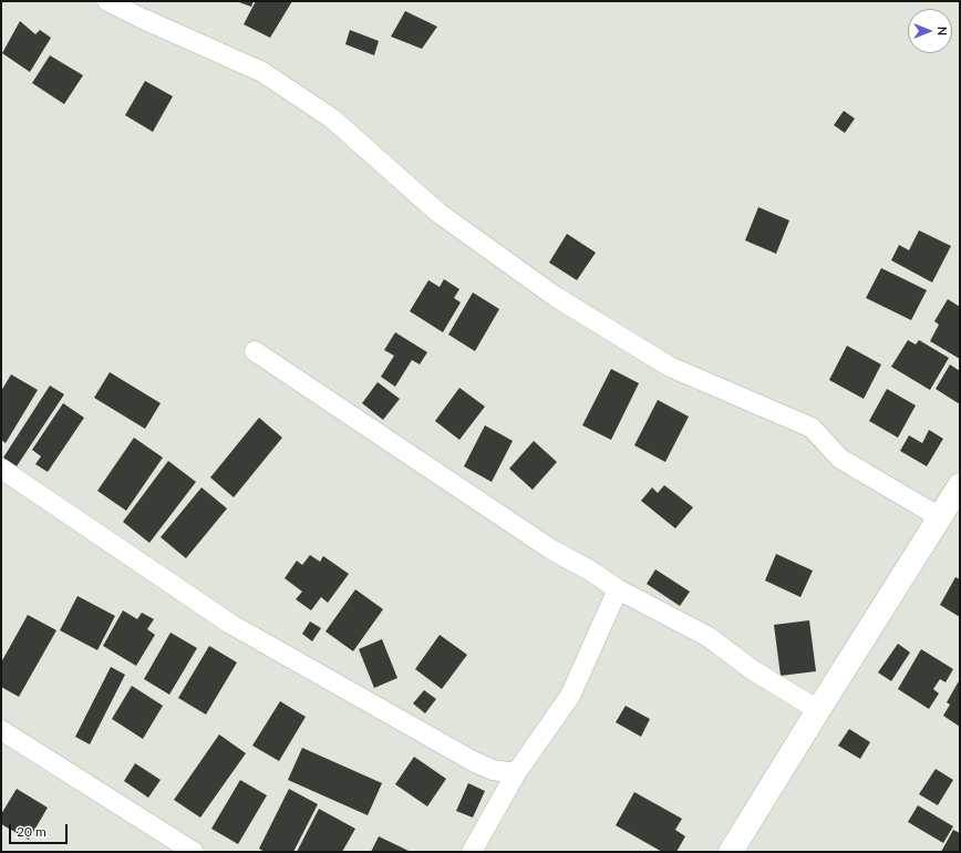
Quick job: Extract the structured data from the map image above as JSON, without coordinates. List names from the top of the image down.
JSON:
{
  "scale_bar": "20 m",
  "north": "right"
}
